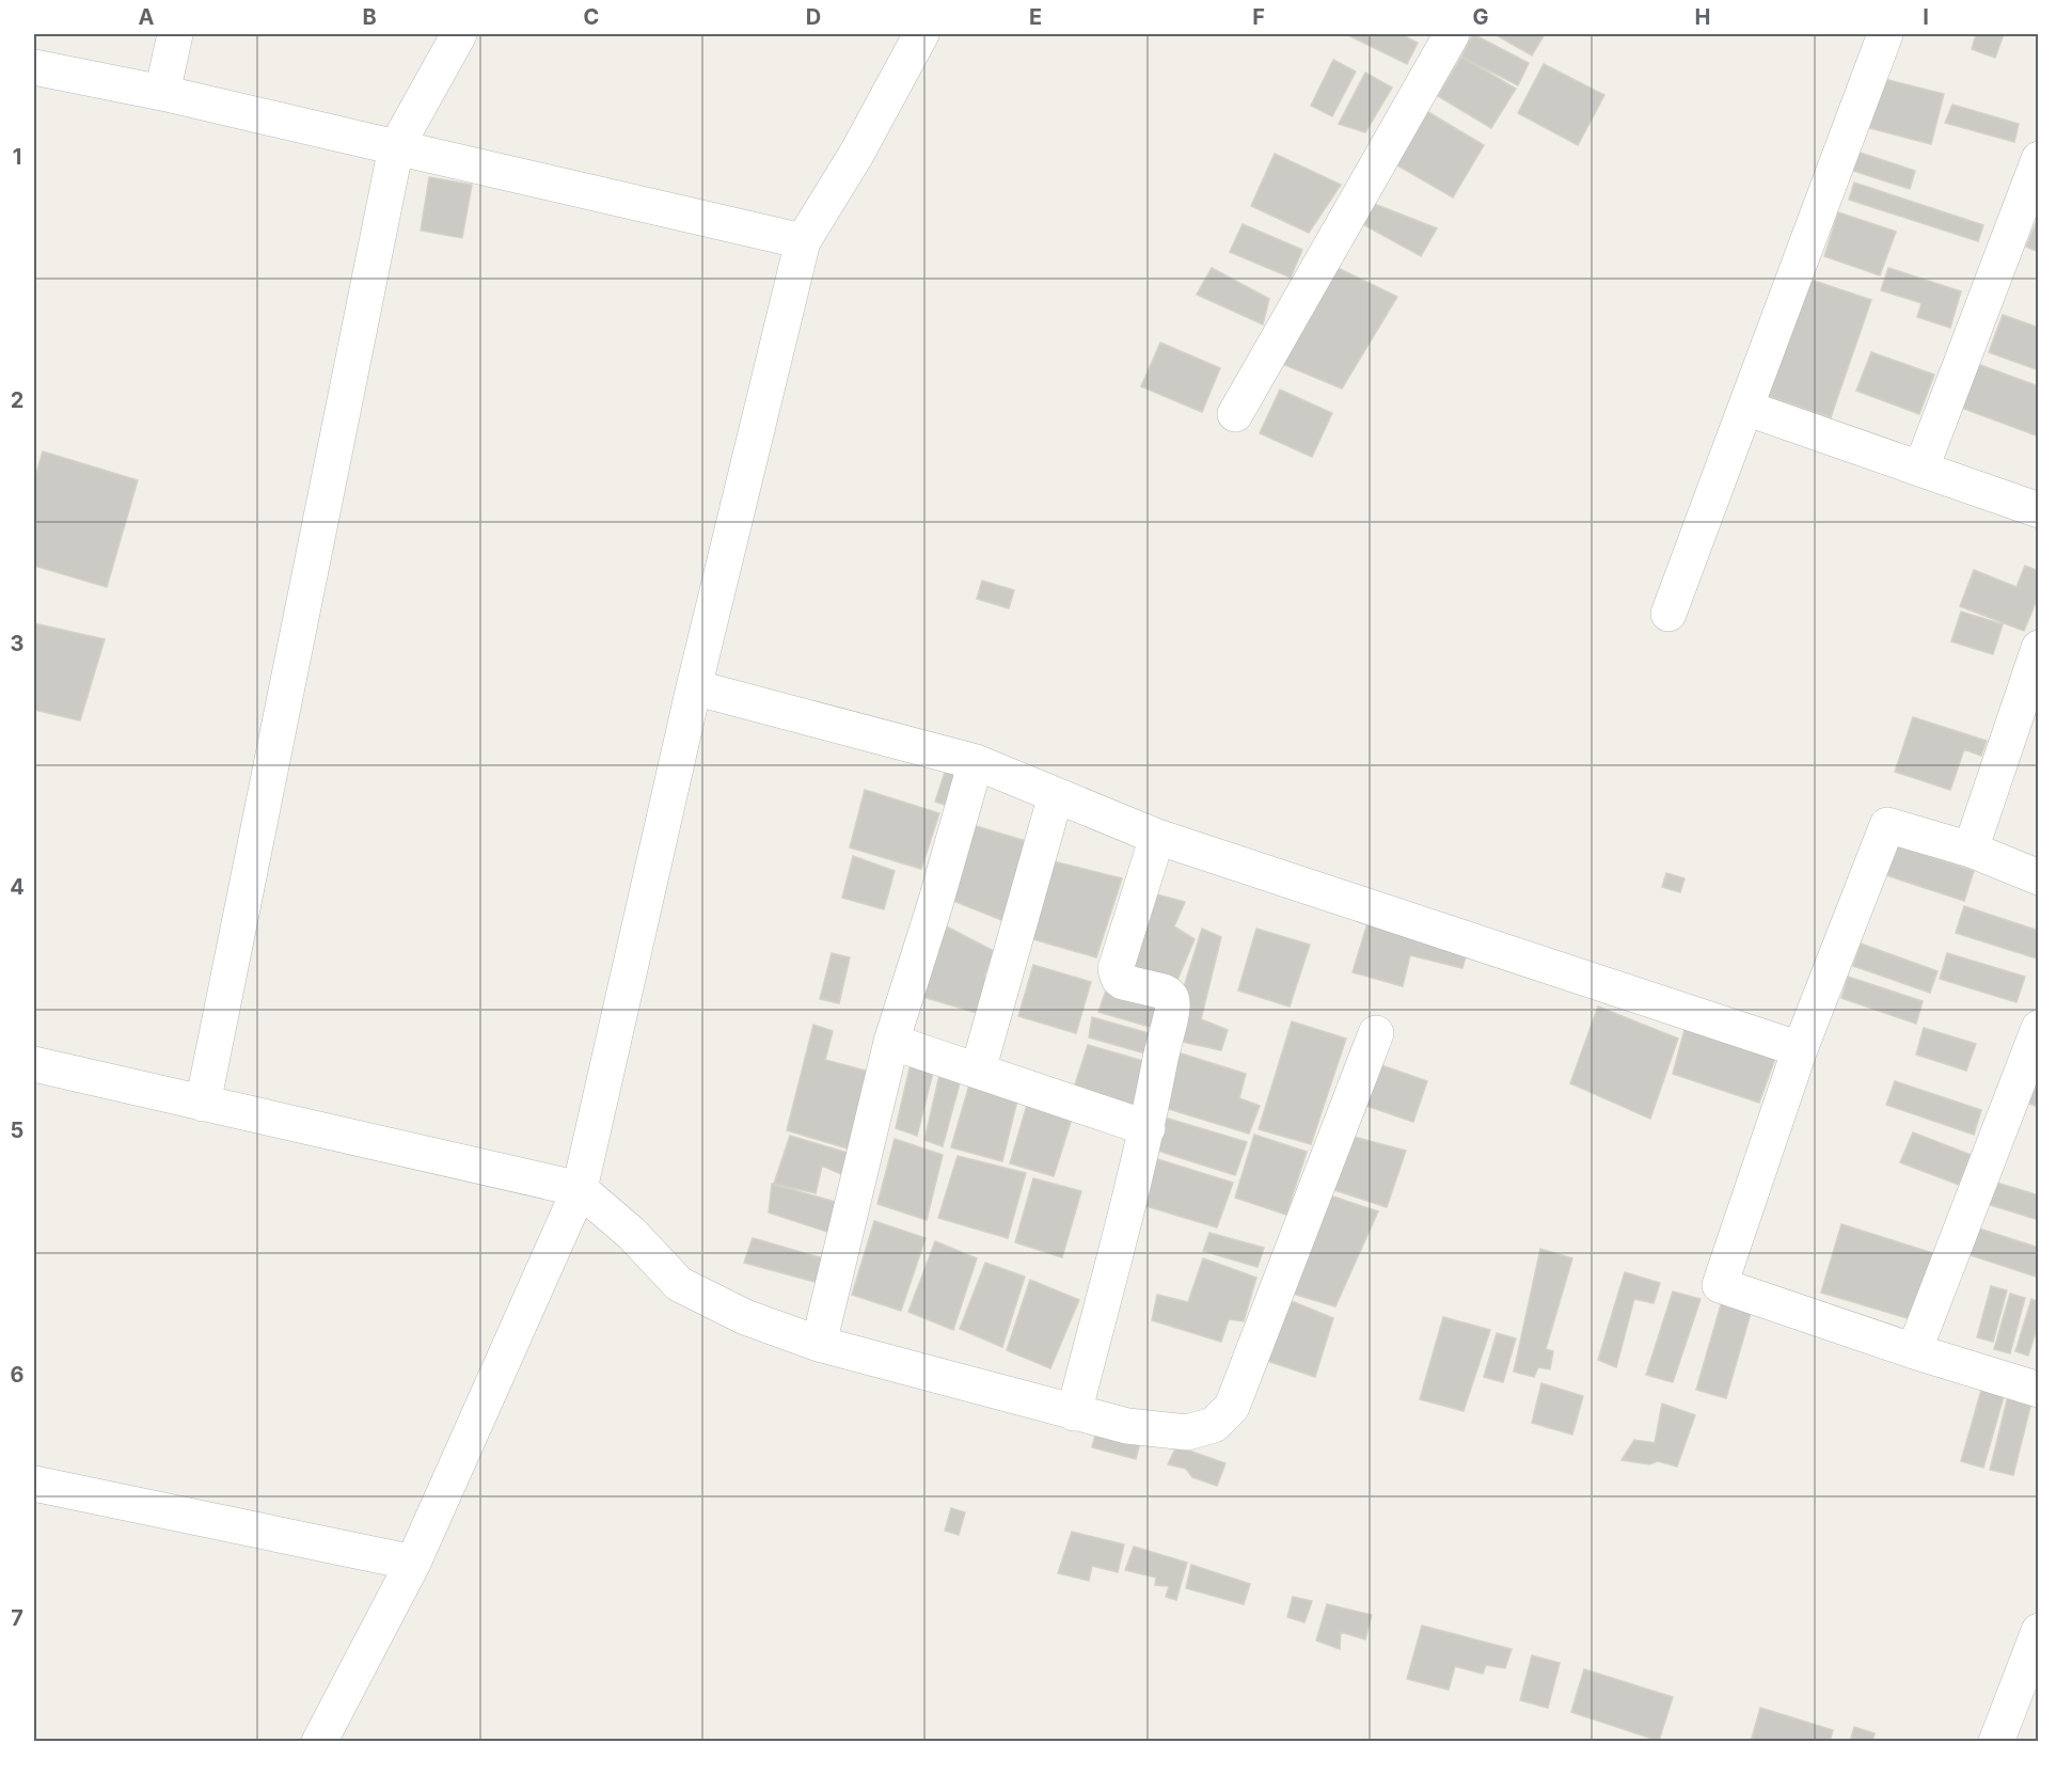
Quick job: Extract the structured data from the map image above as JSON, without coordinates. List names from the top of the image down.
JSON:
{
  "grid": {
    "columns": [
      "A",
      "B",
      "C",
      "D",
      "E",
      "F",
      "G",
      "H",
      "I"
    ],
    "rows": [
      "1",
      "2",
      "3",
      "4",
      "5",
      "6",
      "7"
    ]
  }
}
